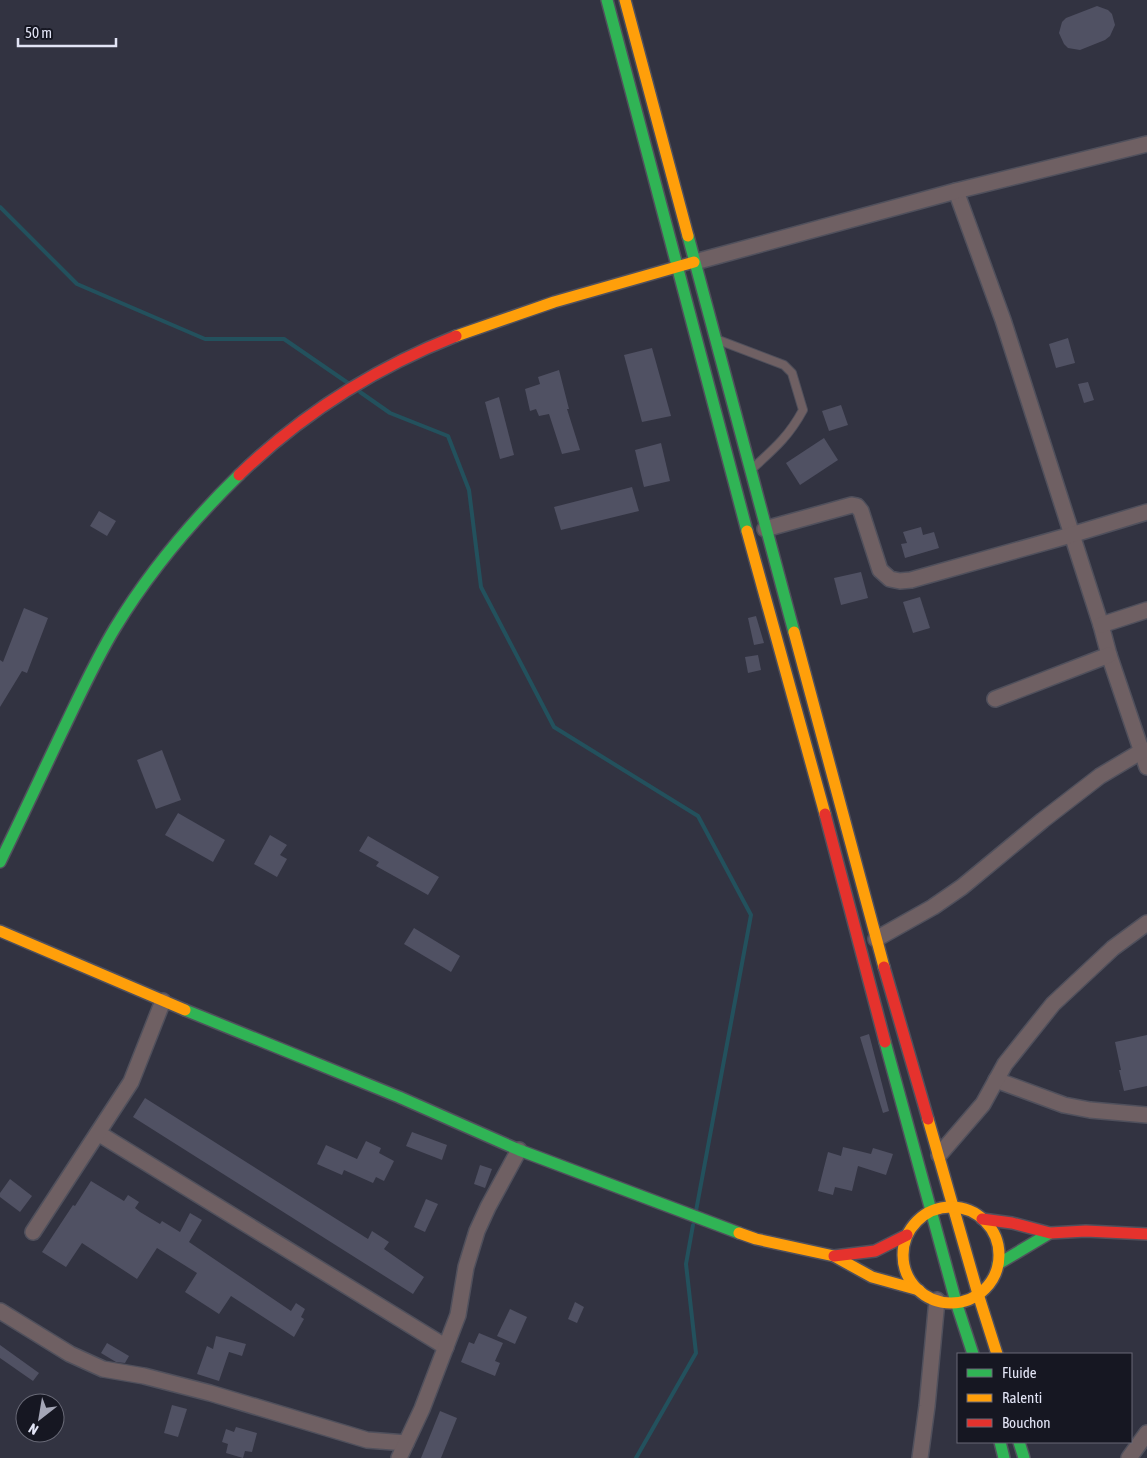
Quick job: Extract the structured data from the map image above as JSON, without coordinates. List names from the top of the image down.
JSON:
{
  "legend": ["Fluide", "Ralenti", "Bouchon"],
  "scale_bar": "50 m",
  "north": "bottom left"
}
